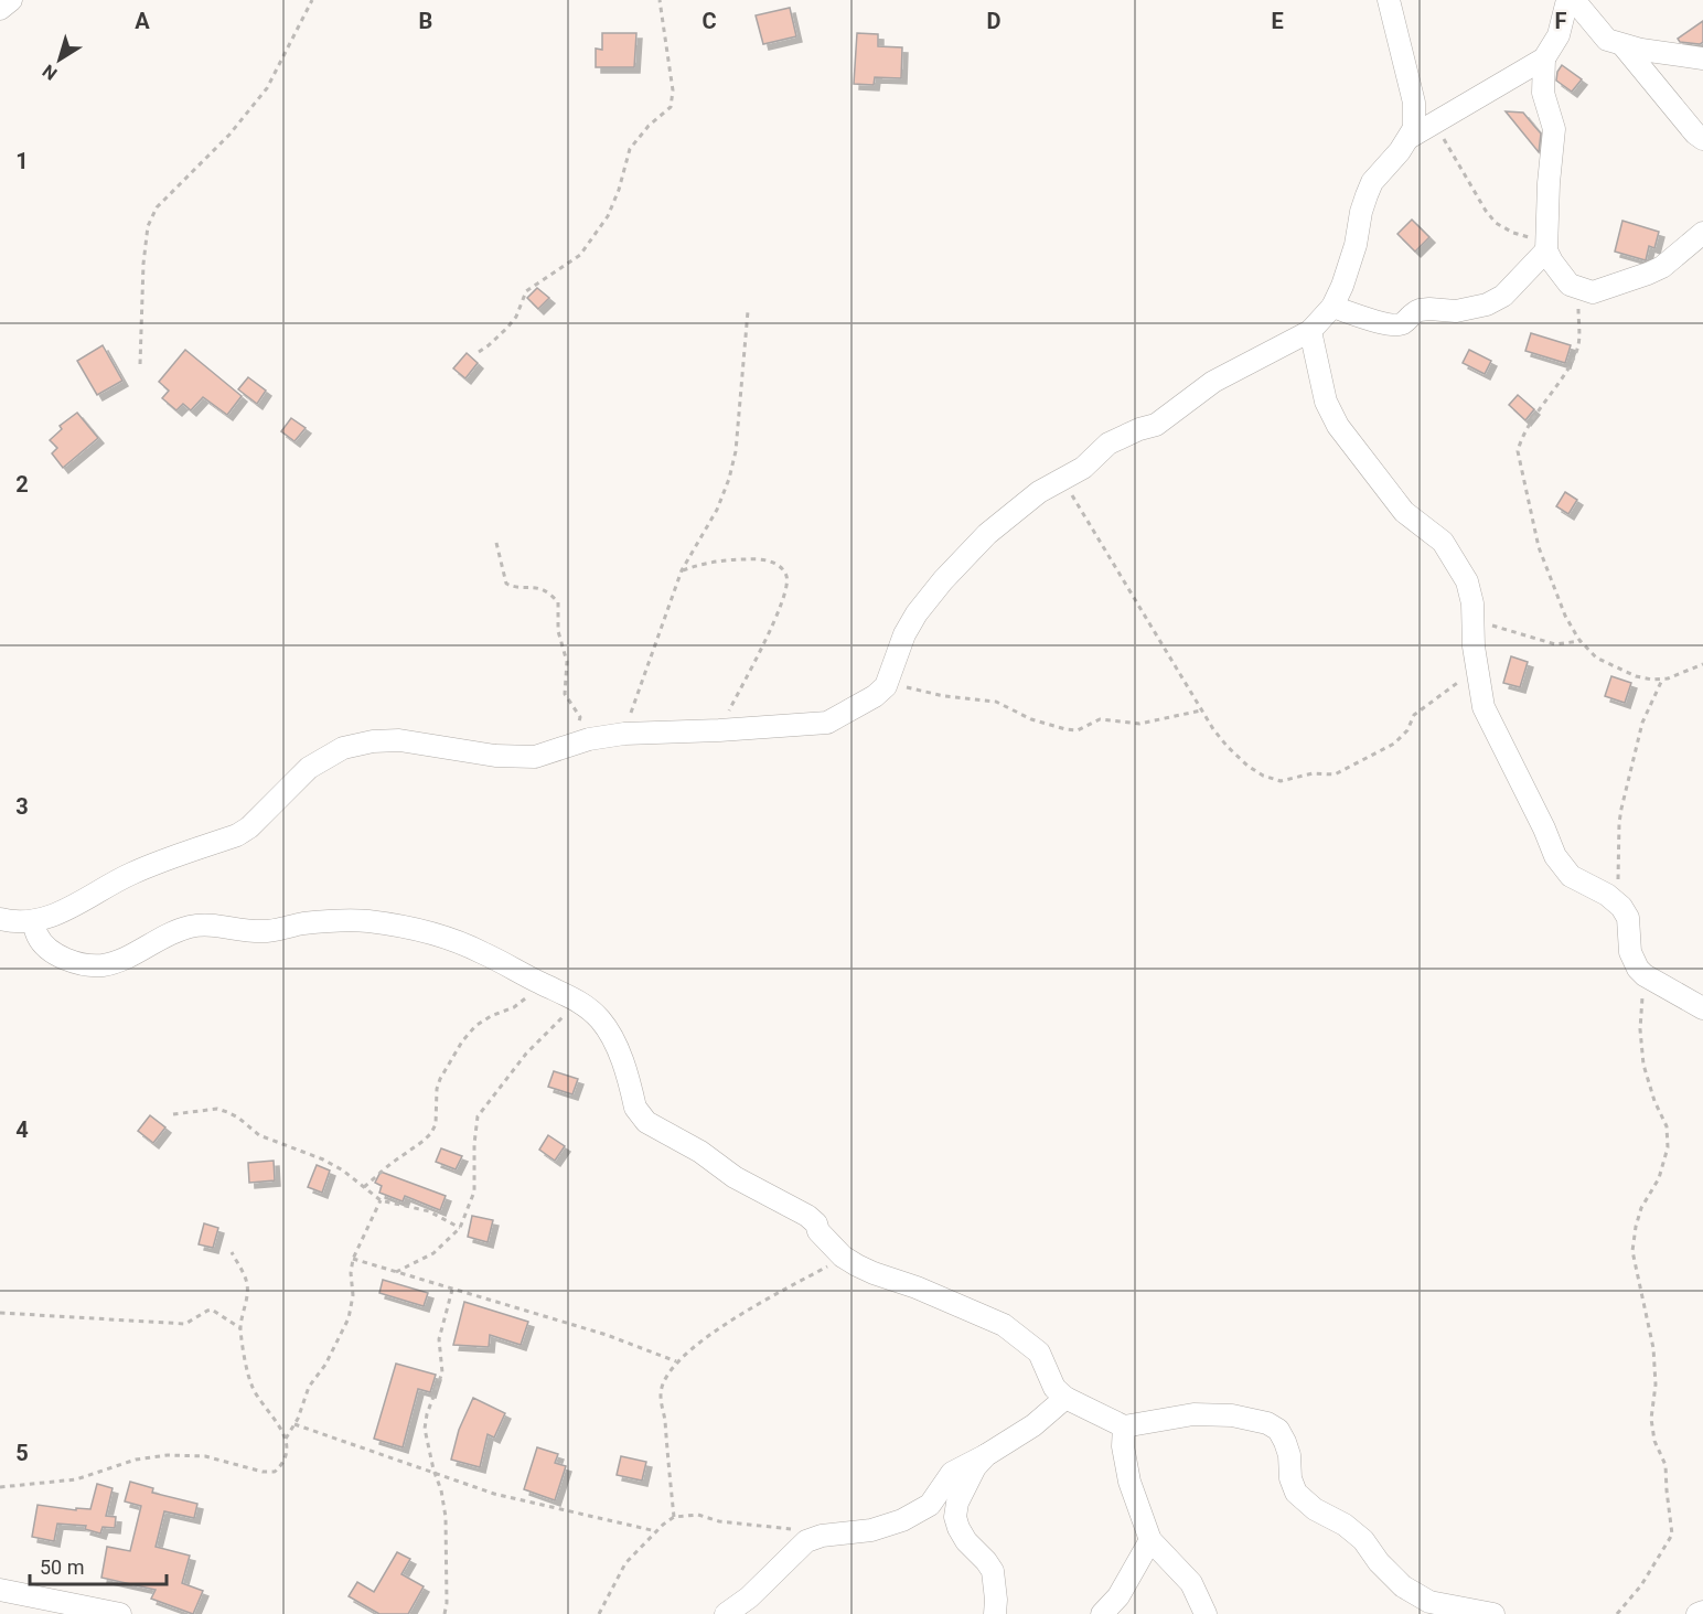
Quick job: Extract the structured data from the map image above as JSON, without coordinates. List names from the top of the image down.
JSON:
{
  "scale_bar": "50 m",
  "north": "bottom left",
  "grid": {
    "columns": [
      "A",
      "B",
      "C",
      "D",
      "E",
      "F"
    ],
    "rows": [
      "1",
      "2",
      "3",
      "4",
      "5"
    ]
  }
}
